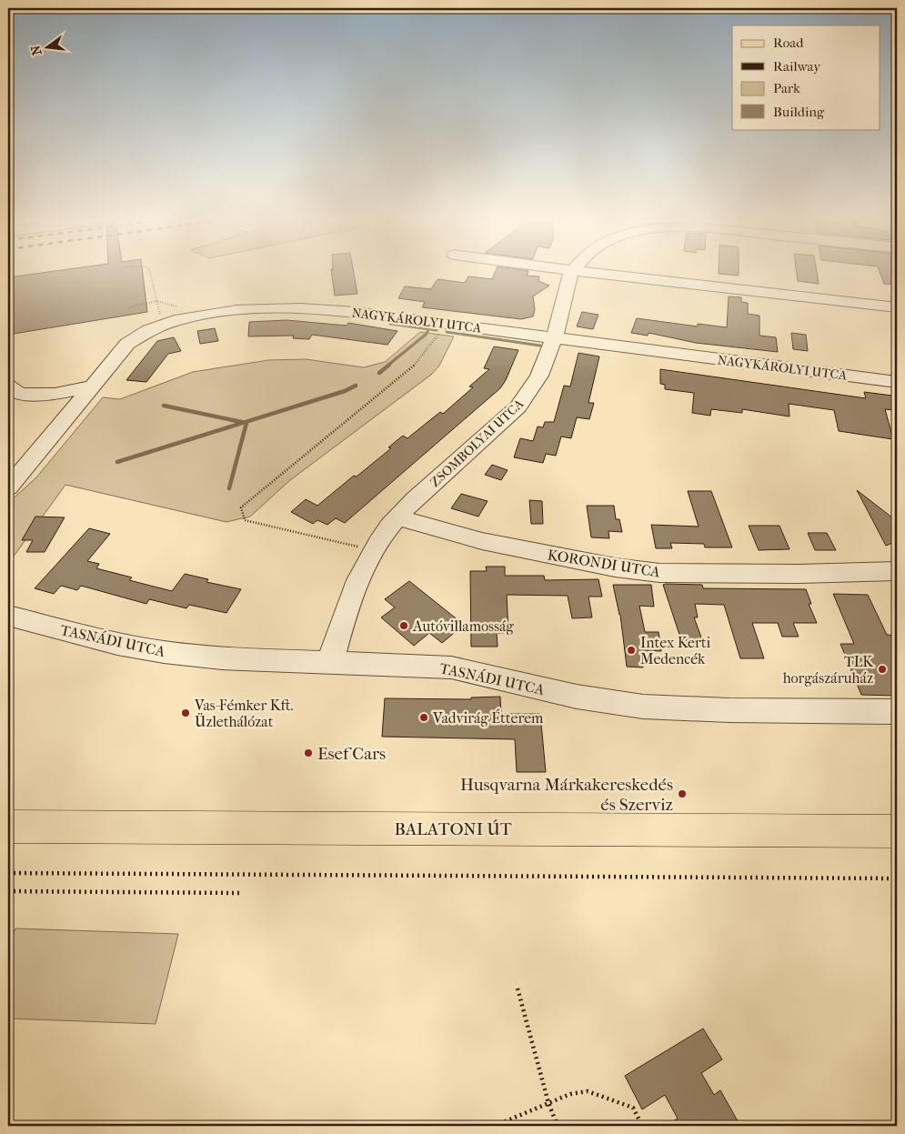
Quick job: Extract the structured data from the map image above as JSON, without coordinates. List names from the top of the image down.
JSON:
{
  "streets": {
    "main road": ["BALATONI ÚT"],
    "street": [
      "NAGYKÁROLYI UTCA",
      "ZSOMBOLYAI UTCA",
      "KORONDI UTCA",
      "TASNÁDI UTCA"
    ]
  },
  "crossings": [
    ["NAGYKÁROLYI UTCA", "ZSOMBOLYAI UTCA"],
    ["ZSOMBOLYAI UTCA", "KORONDI UTCA"],
    ["ZSOMBOLYAI UTCA", "TASNÁDI UTCA"]
  ],
  "places": [
    "Autóvillamosság",
    "Intex Kerti Medencék",
    "TLK horgászáruház",
    "Vas-Fémker Kft. Üzlethálózat",
    "Vadvirág Étterem",
    "Esef Cars",
    "Husqvarna Márkakereskedés és Szerviz"
  ],
  "legend": [
    "Road",
    "Railway",
    "Park",
    "Building"
  ],
  "north": "left"
}
